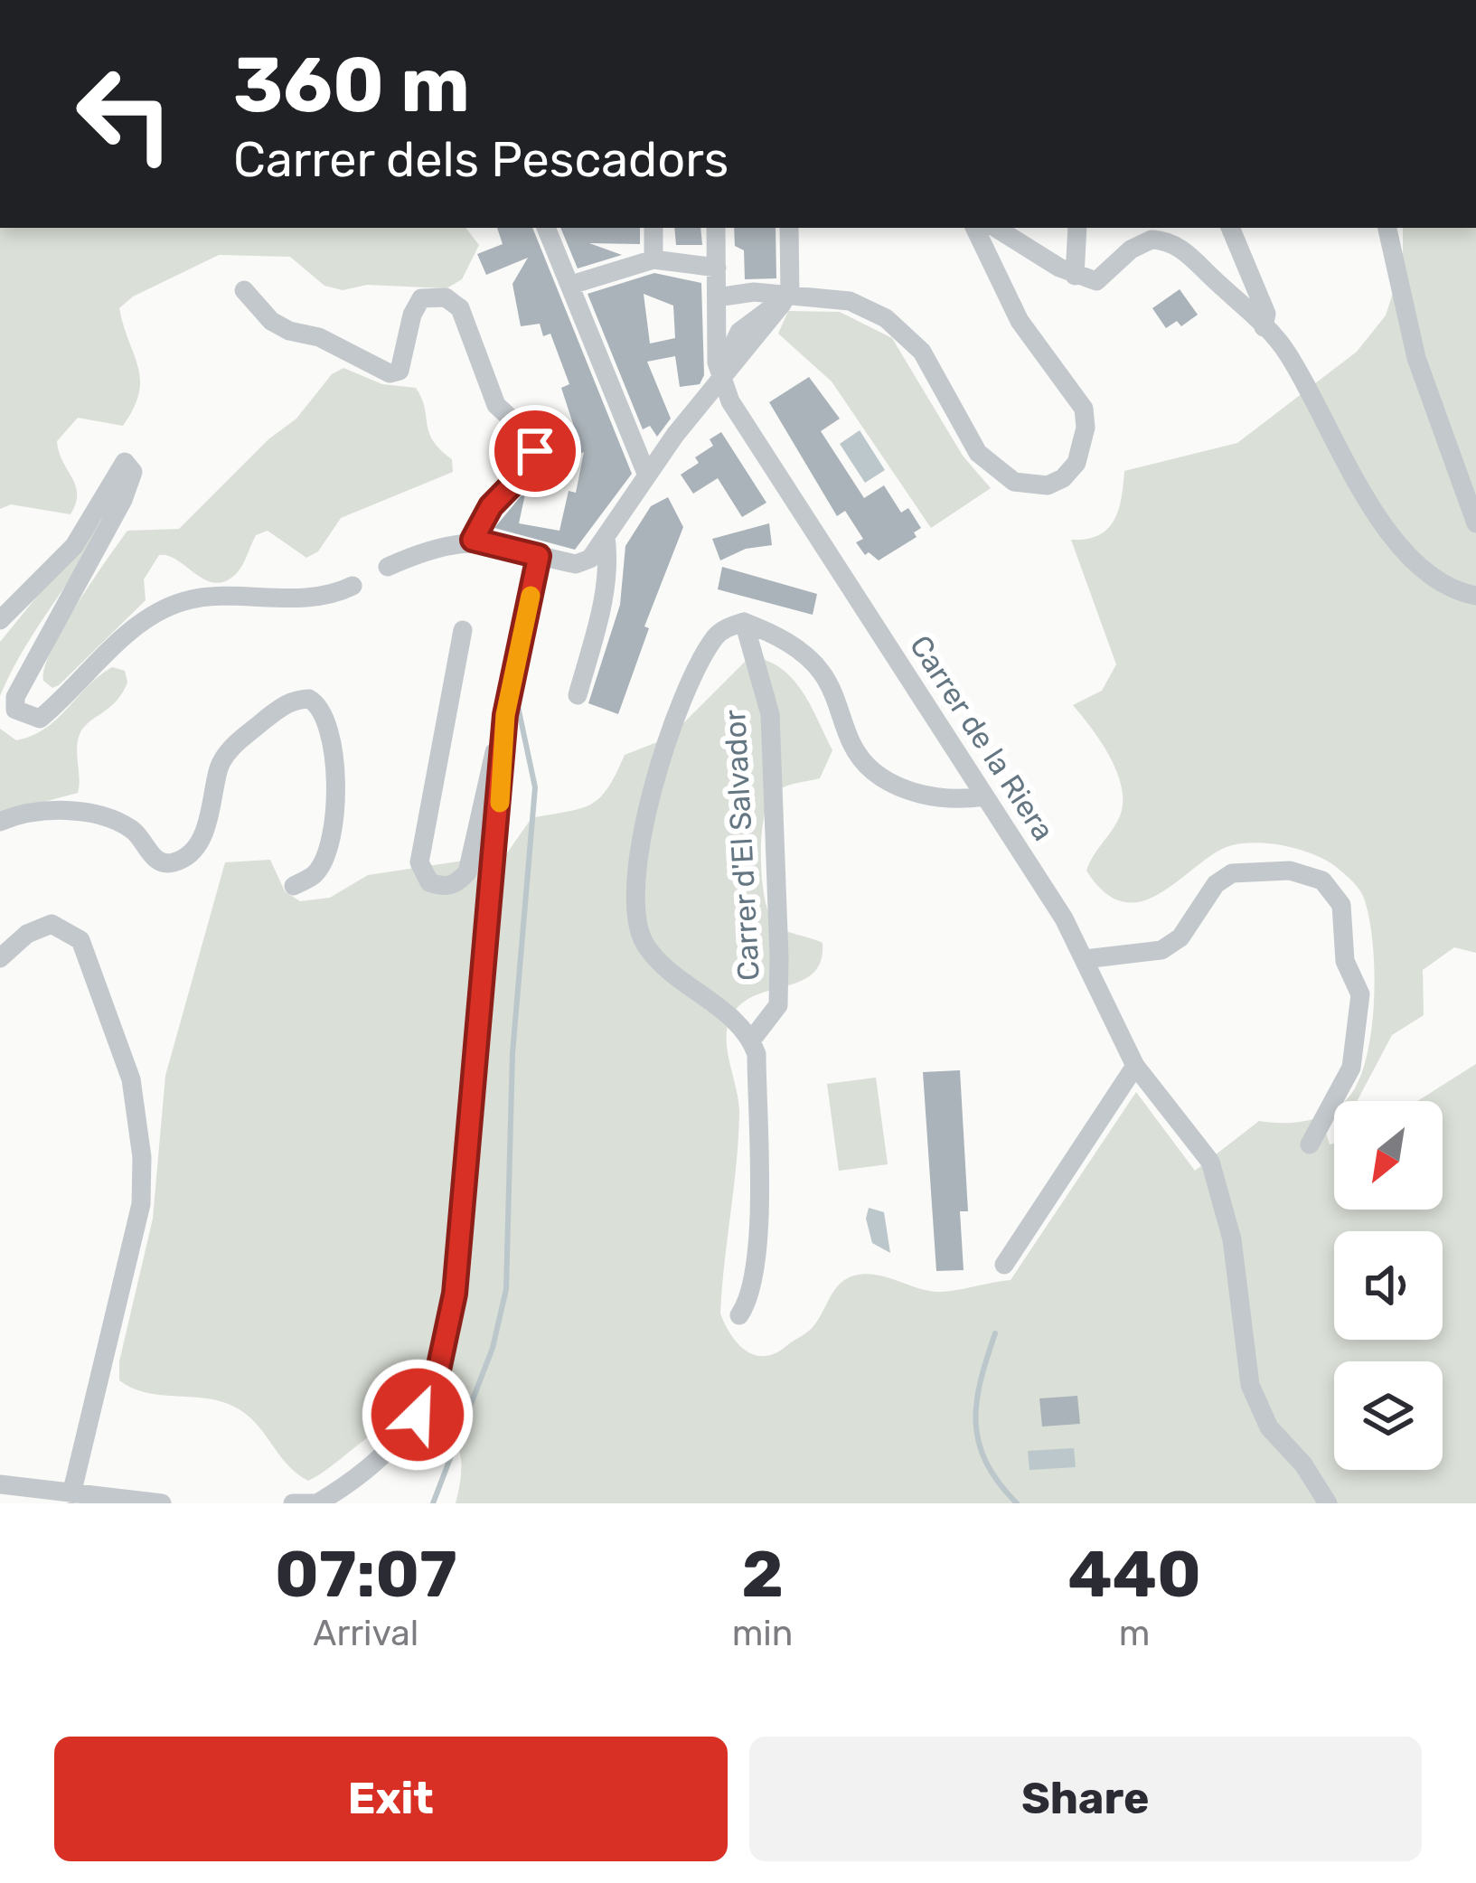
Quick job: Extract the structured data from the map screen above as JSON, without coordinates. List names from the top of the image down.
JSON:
{
  "streets": {
    "street": ["Carrer de la Riera", "Carrer d'El Salvador"]
  },
  "north": "bottom left",
  "page": {
    "turn": ["360 m", "Carrer dels Pescadors"],
    "eta": [
      "07:07",
      "Arrival",
      "2",
      "min",
      "440",
      "m"
    ],
    "buttons": ["Exit", "Share"]
  }
}
